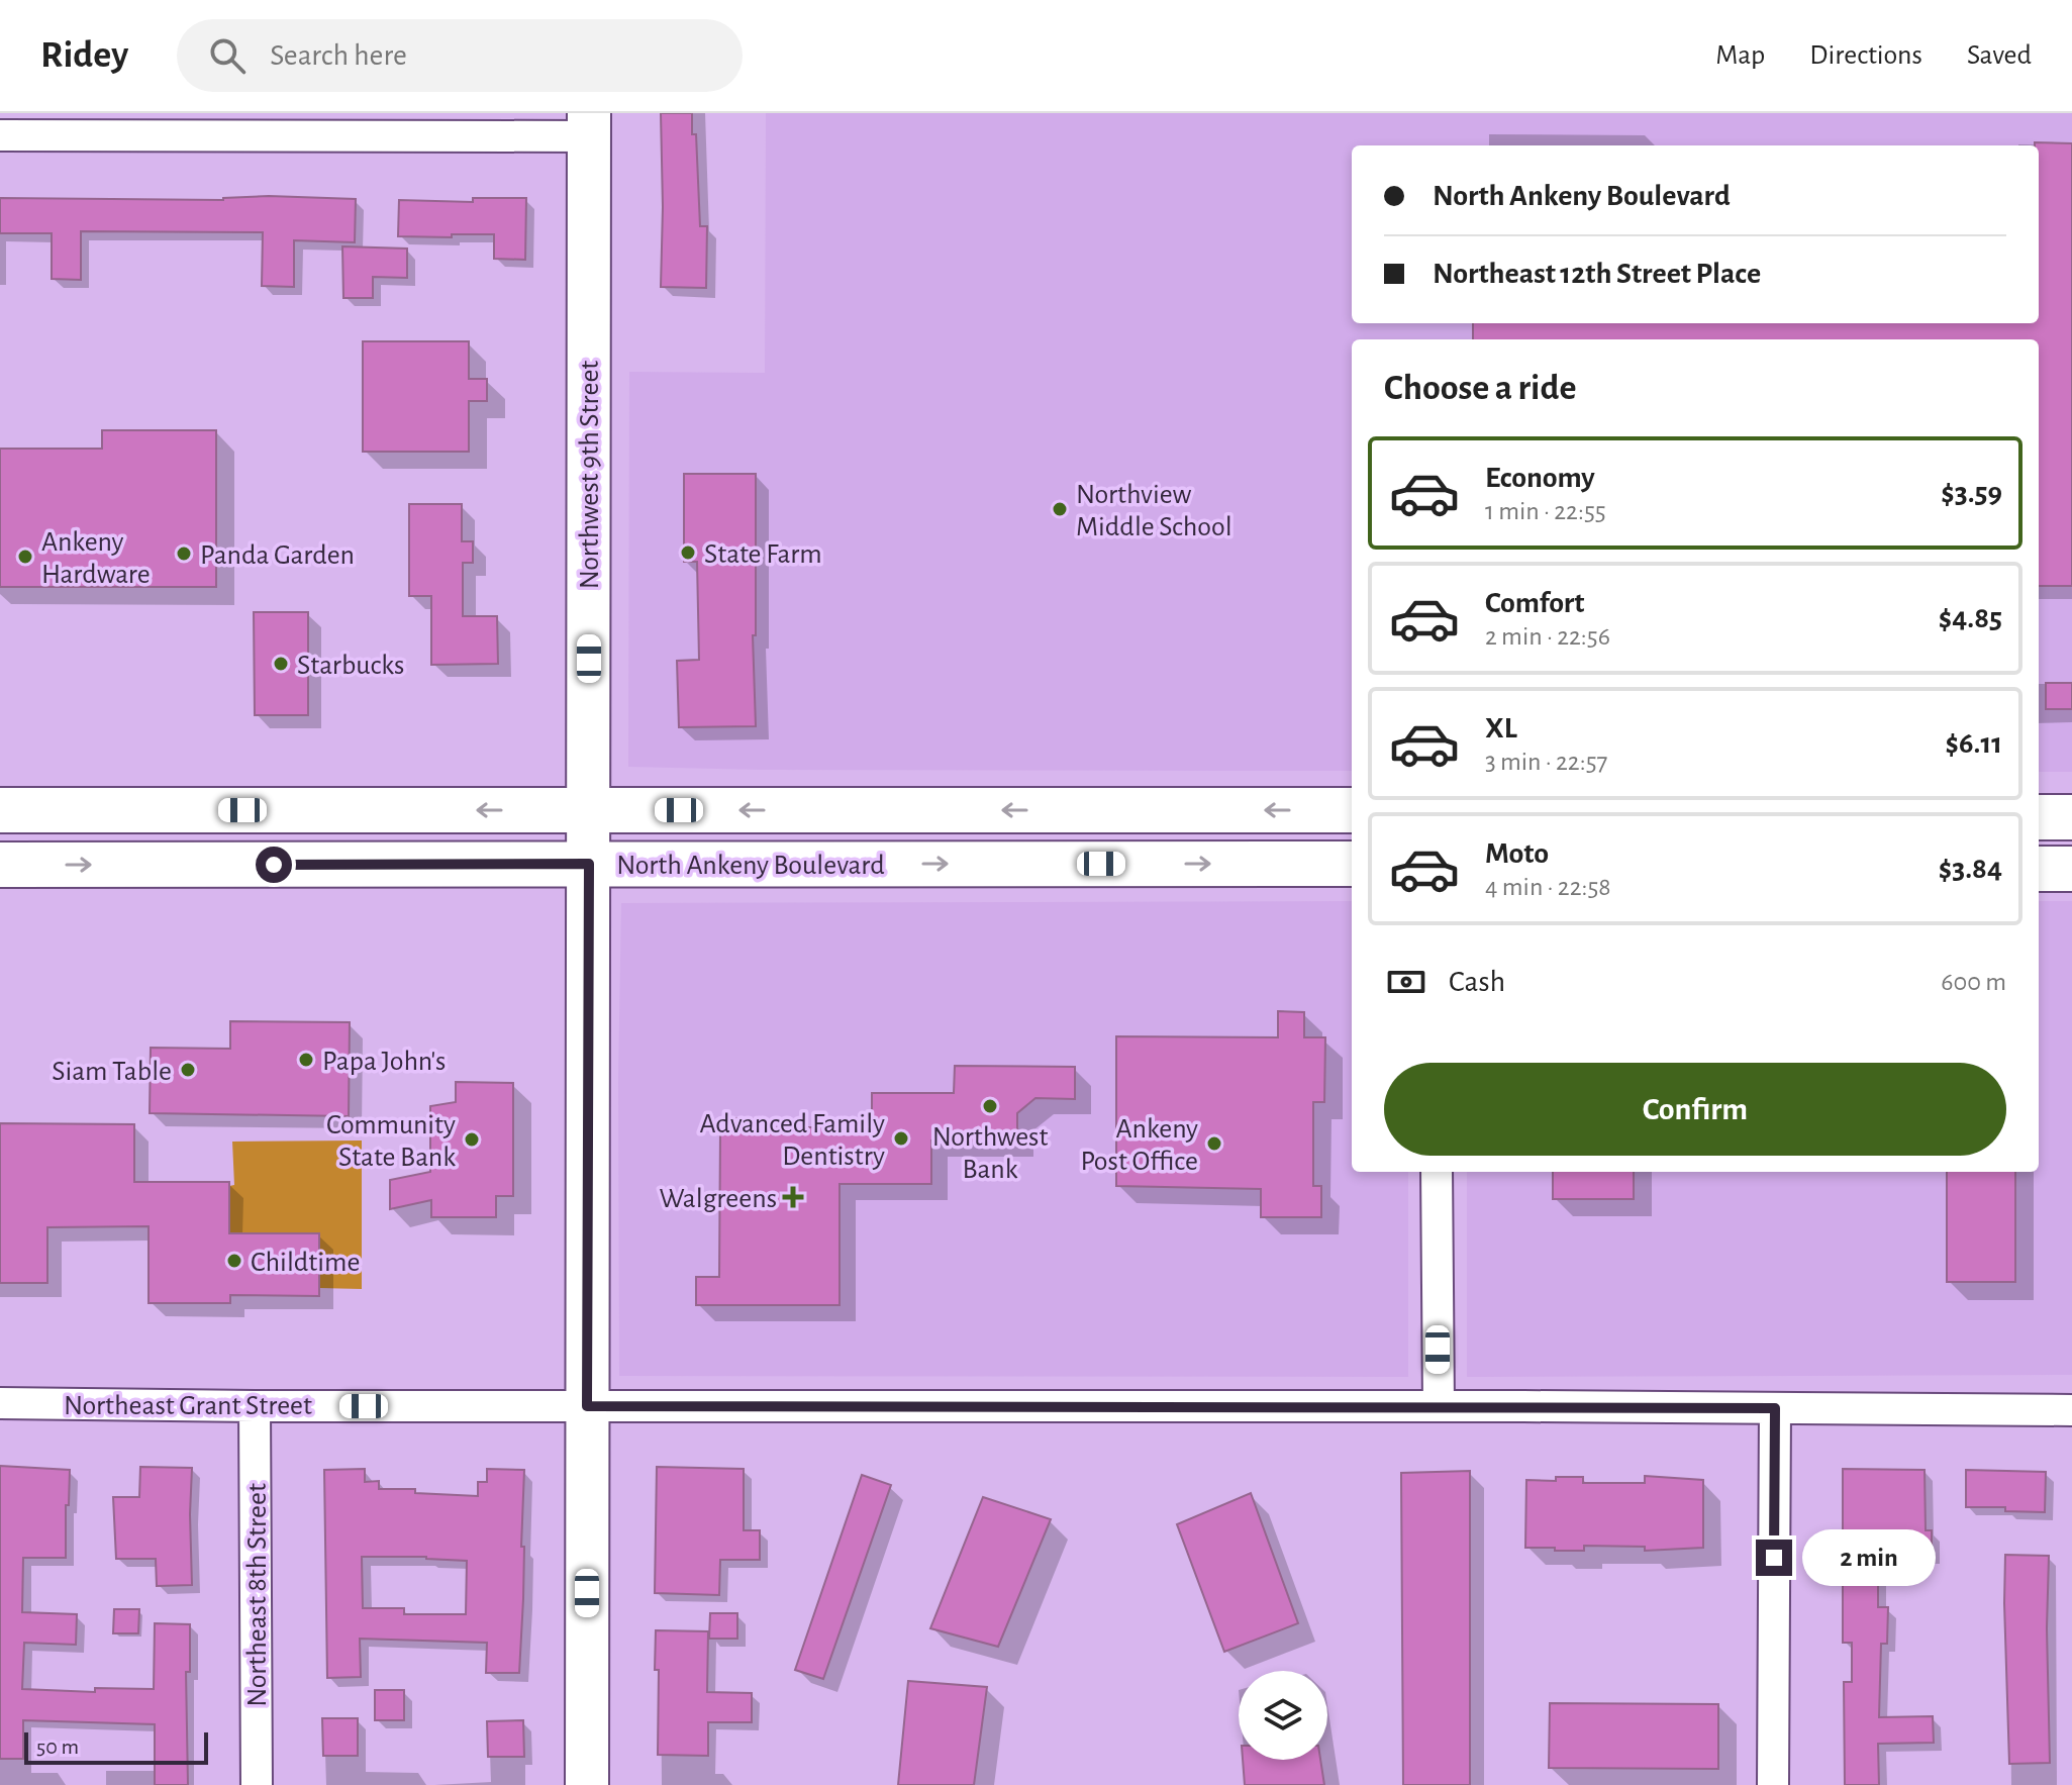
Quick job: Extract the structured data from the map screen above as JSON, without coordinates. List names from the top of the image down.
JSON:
{
  "streets": {
    "main road": ["North Ankeny Boulevard"],
    "street": ["Northwest 9th Street", "Northeast Grant Street", "Northeast 8th Street"]
  },
  "crossings": [
    ["Northwest 9th Street", "North Ankeny Boulevard"],
    ["Northwest 9th Street", "Northeast Grant Street"],
    ["Northeast Grant Street", "Northeast 8th Street"]
  ],
  "places": {
    "other": [
      "Northview Middle School",
      "State Farm",
      "Panda Garden",
      "Ankeny Hardware",
      "Starbucks",
      "Papa John's",
      "Siam Table",
      "Northwest Bank",
      "Advanced Family Dentistry",
      "Community State Bank",
      "Ankeny Post Office",
      "Childtime"
    ],
    "health": ["Walgreens"]
  },
  "scale_bar": "50 m",
  "page": {
    "header": "Ridey",
    "search": "Search here",
    "nav": ["Map", "Directions", "Saved"],
    "banner": ["North Ankeny Boulevard", "Northeast 12th Street Place"],
    "heading": "Choose a ride",
    "list": [
      {
        "name": "Economy",
        "note": "1 min · 22:55",
        "value": "$3.59"
      },
      {
        "name": "Comfort",
        "note": "2 min · 22:56",
        "value": "$4.85"
      },
      {
        "name": "XL",
        "note": "3 min · 22:57",
        "value": "$6.11"
      },
      {
        "name": "Moto",
        "note": "4 min · 22:58",
        "value": "$3.84"
      }
    ],
    "pay": ["Cash", "600 m"],
    "buttons": "Confirm",
    "bubble": "2 min",
    "scale": "50 m"
  }
}
